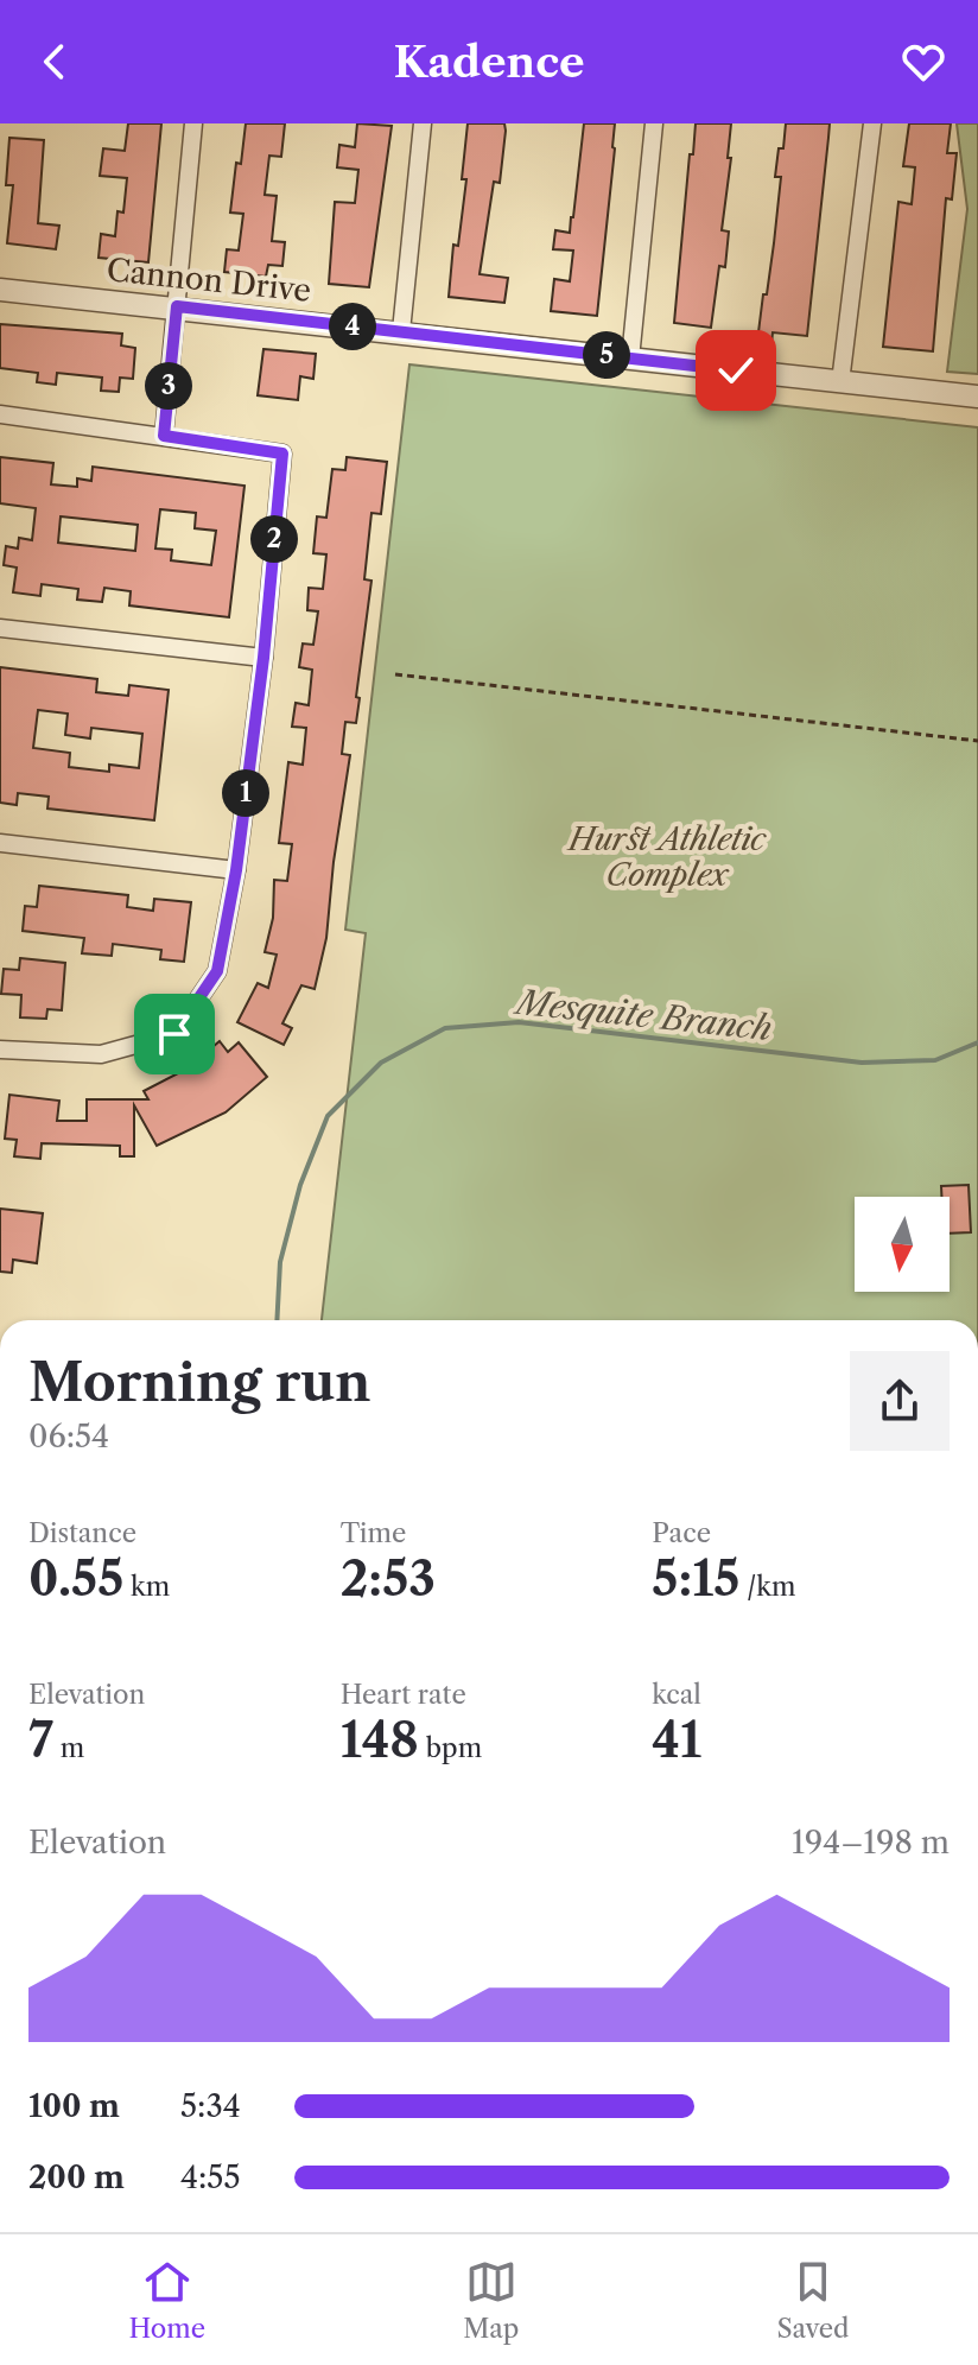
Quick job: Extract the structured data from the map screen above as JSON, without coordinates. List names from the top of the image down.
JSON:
{
  "streets": {
    "street": ["Cannon Drive"]
  },
  "water": ["Mesquite Branch"],
  "parks": ["Hurst Athletic Complex"],
  "north": "bottom",
  "page": {
    "header": "Kadence",
    "pins": [
      "4",
      "5",
      "3",
      "2",
      "1"
    ],
    "heading": ["Morning run", "06:54"],
    "stats": [
      ["Distance", "0.55 km"],
      ["Time", "2:53"],
      ["Pace", "5:15 /km"],
      ["Elevation", "7 m"],
      ["Heart rate", "148 bpm"],
      ["kcal", "41"]
    ],
    "chart": ["Elevation", "194–198 m"],
    "list": [
      {
        "name": "100 m",
        "note": "5:34"
      },
      {
        "name": "200 m",
        "note": "4:55"
      }
    ],
    "tabs": ["Home", "Map", "Saved"]
  }
}
